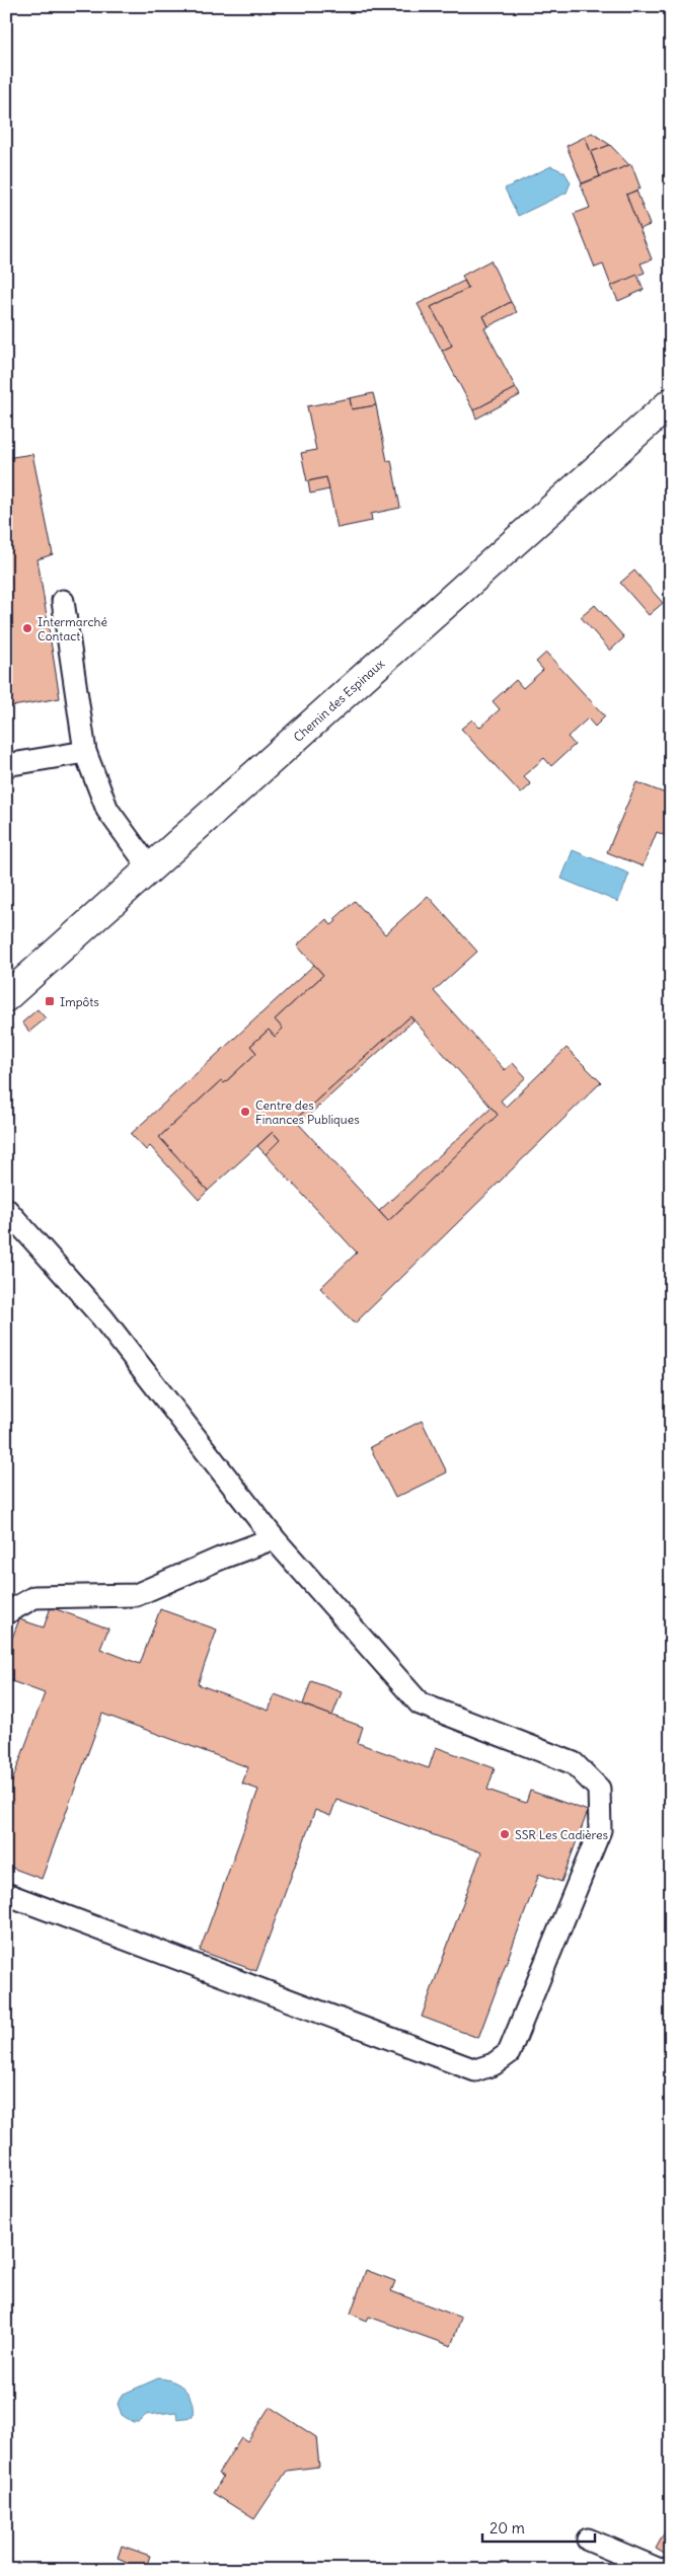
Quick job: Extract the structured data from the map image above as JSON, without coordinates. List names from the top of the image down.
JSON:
{
  "streets": {
    "street": ["Chemin des Espinaux"]
  },
  "places": {
    "other": ["Intermarché Contact", "Centre des Finances Publiques", "SSR Les Cadières"],
    "transit": ["Impôts"]
  },
  "scale_bar": "20 m"
}
